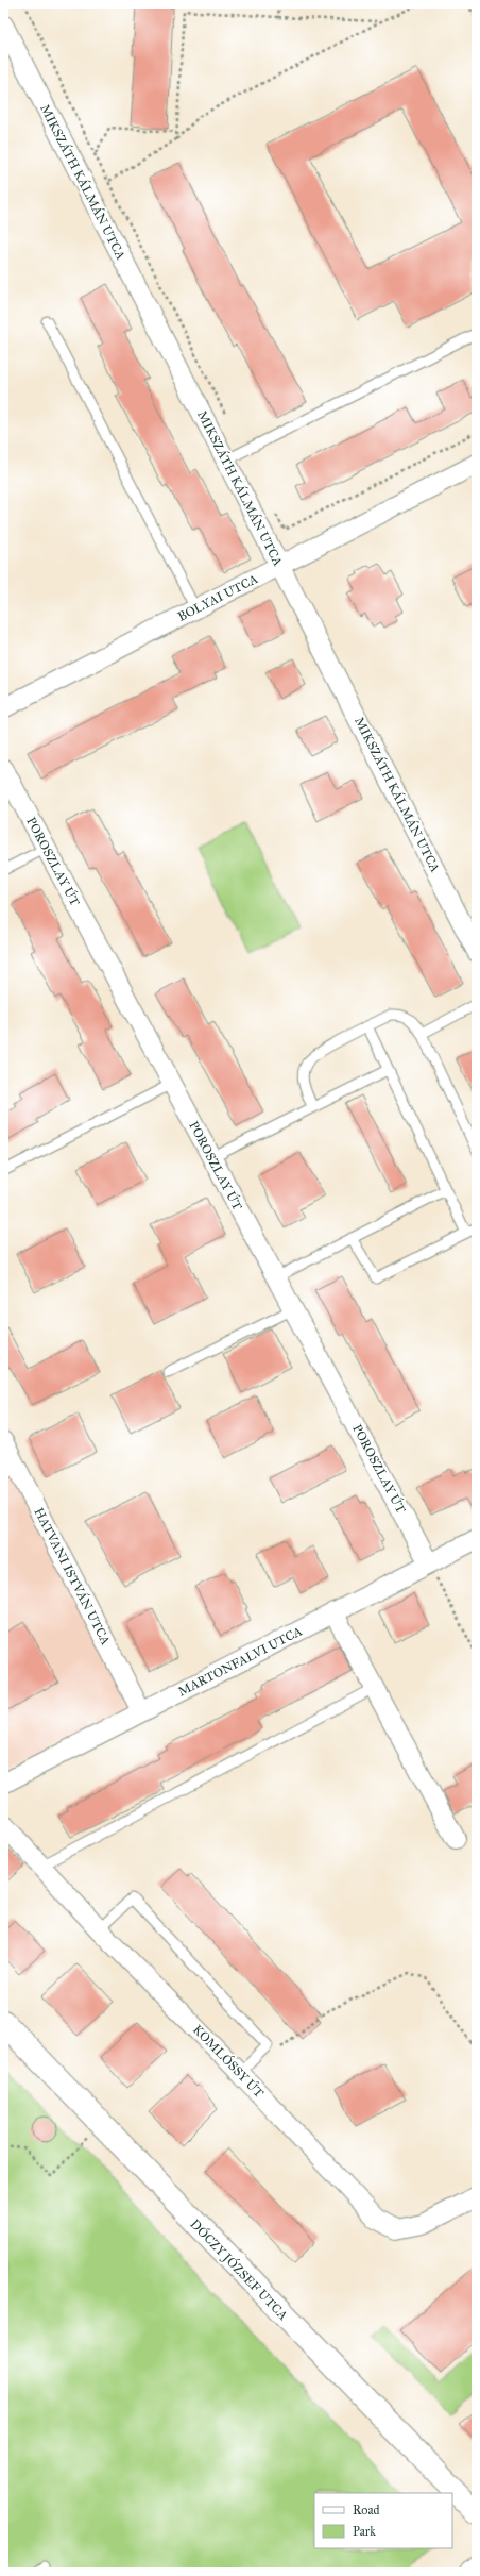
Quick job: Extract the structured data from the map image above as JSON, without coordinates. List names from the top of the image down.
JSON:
{
  "streets": {
    "street": [
      "MIKSZÁTH KÁLMÁN UTCA",
      "BOLYAI UTCA",
      "POROSZLAY ÚT",
      "HATVANI ISTVÁN UTCA",
      "MARTONFALVI UTCA",
      "KOMLÓSSY ÚT",
      "DÓCZY JÓZSEF UTCA"
    ]
  },
  "crossings": [
    ["MIKSZÁTH KÁLMÁN UTCA", "BOLYAI UTCA"],
    ["POROSZLAY ÚT", "MARTONFALVI UTCA"],
    ["HATVANI ISTVÁN UTCA", "MARTONFALVI UTCA"]
  ],
  "legend": ["Road", "Park"]
}
